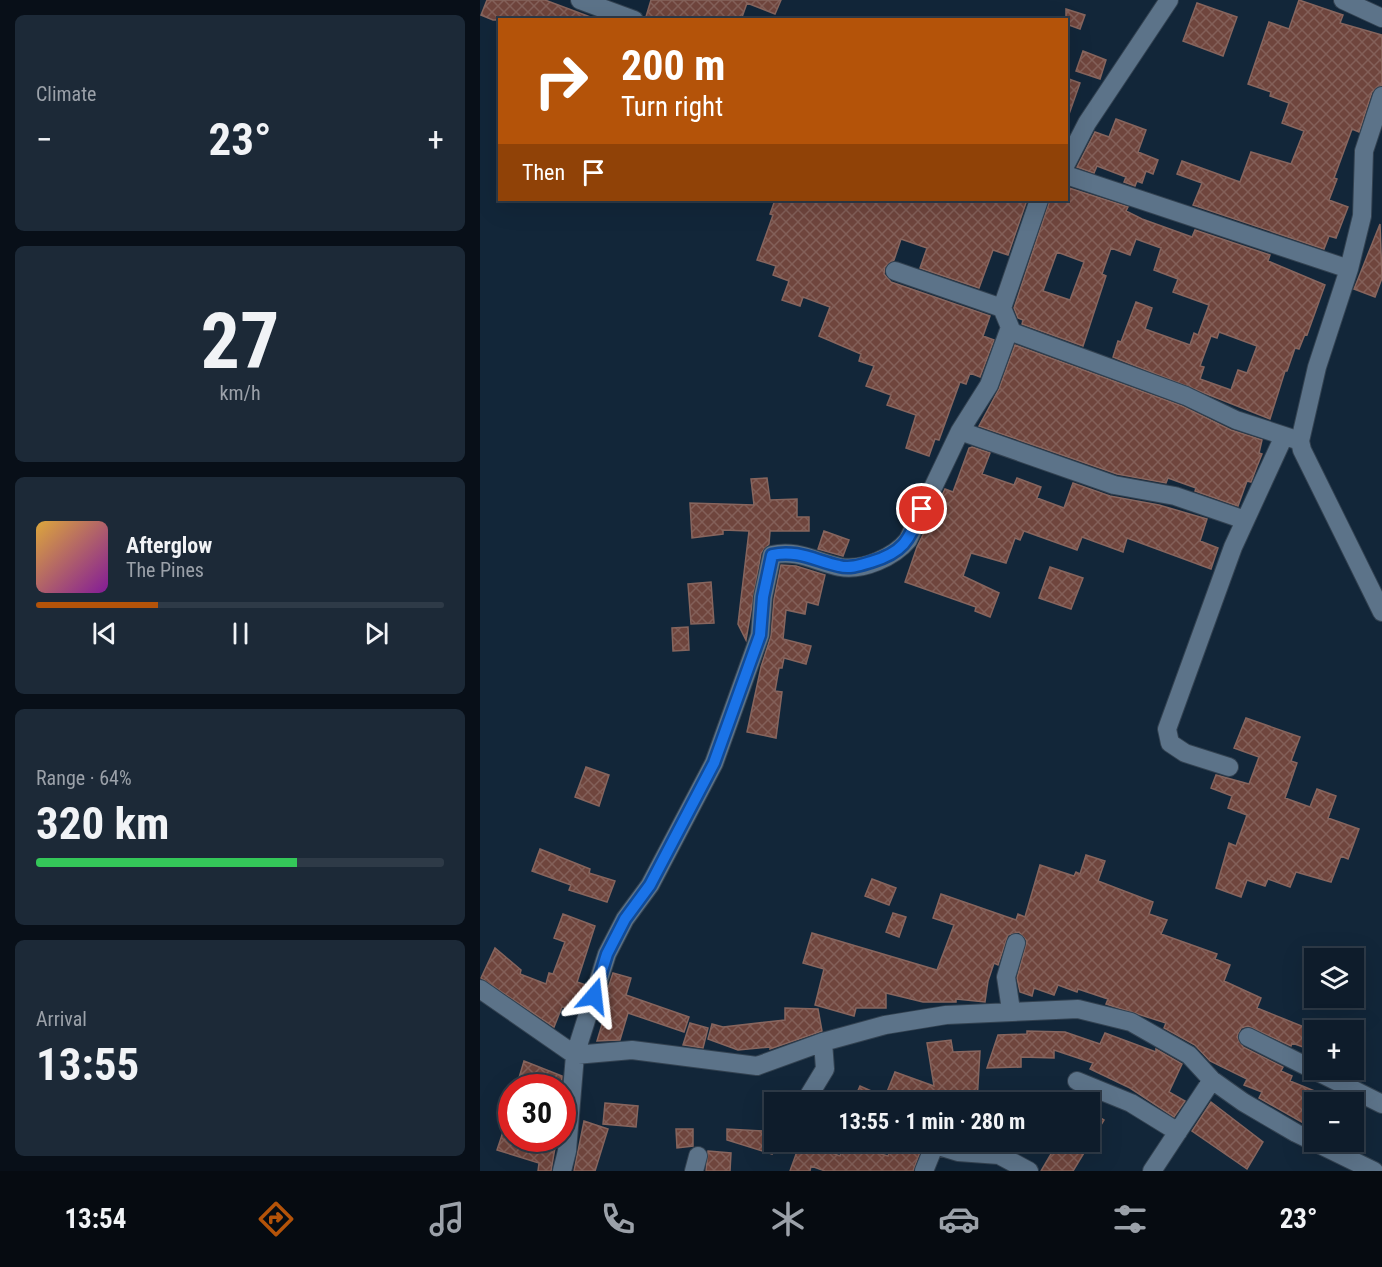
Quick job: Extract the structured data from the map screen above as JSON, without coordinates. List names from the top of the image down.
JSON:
{
  "page": {
    "tile": [
      "Climate",
      ["27", "km/h"],
      ["Range · 64%", "320 km"],
      ["Arrival", "13:55"]
    ],
    "turn": ["200 m", "Turn right"],
    "heat": ["−", "23°", "+"],
    "then": "Then",
    "song": ["Afterglow", "The Pines"],
    "map_buttons": ["+", "−"],
    "limit": "30",
    "trip": "13:55 · 1 min · 280 m",
    "tabs": ["13:54", "23°"]
  }
}
